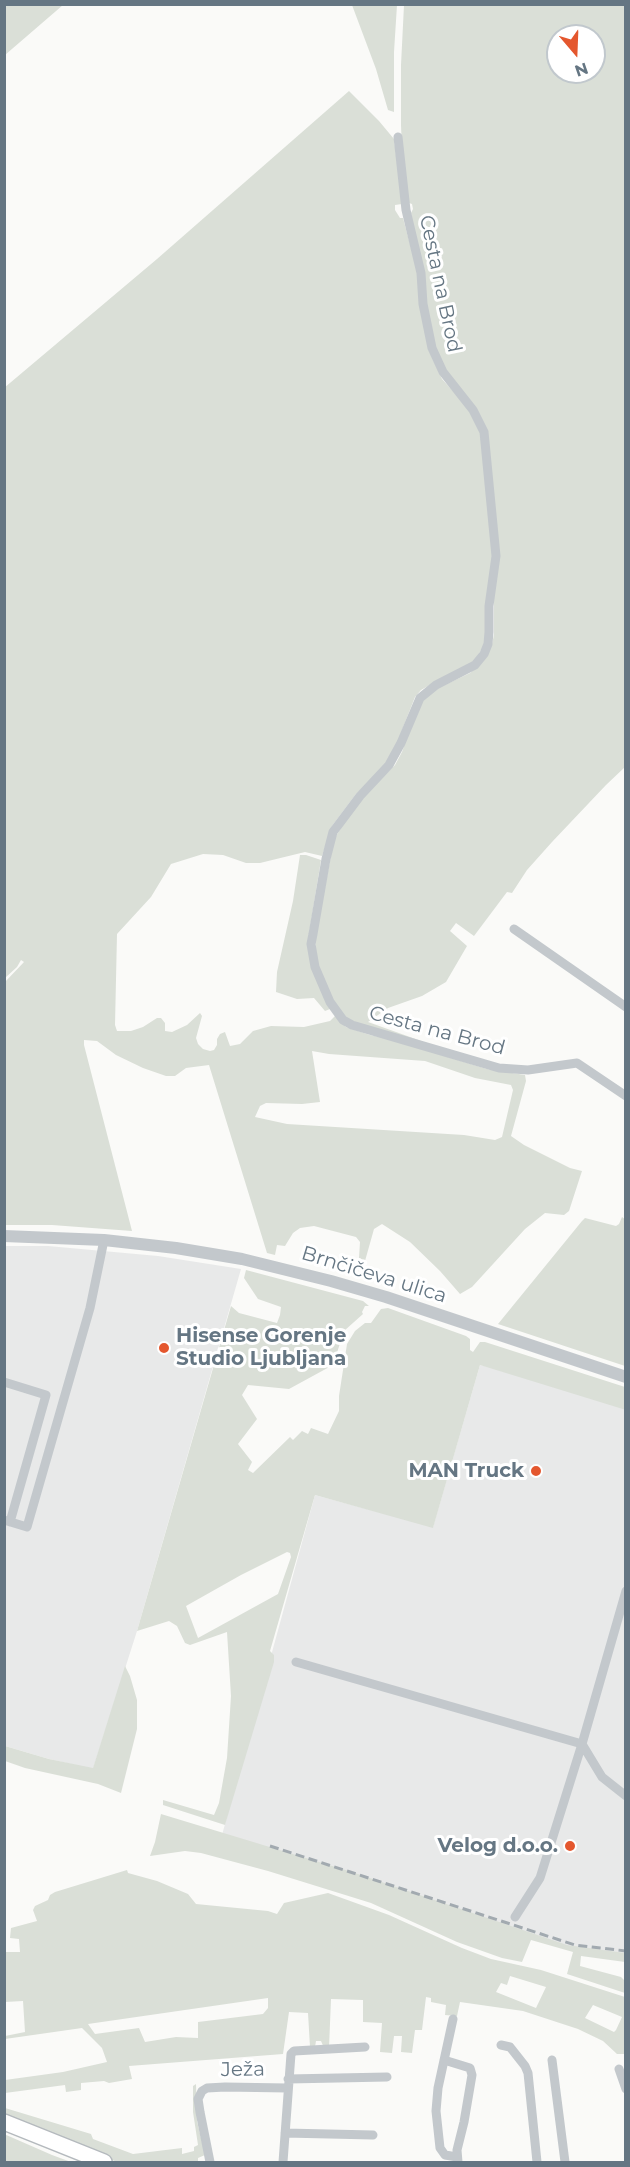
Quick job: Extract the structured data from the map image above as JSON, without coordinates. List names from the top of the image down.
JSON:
{
  "streets": {
    "street": ["Cesta na Brod", "Brnčičeva ulica", "Ježa"]
  },
  "places": ["Hisense Gorenje Studio Ljubljana", "MAN Truck", "Velog d.o.o."],
  "north": "bottom"
}
